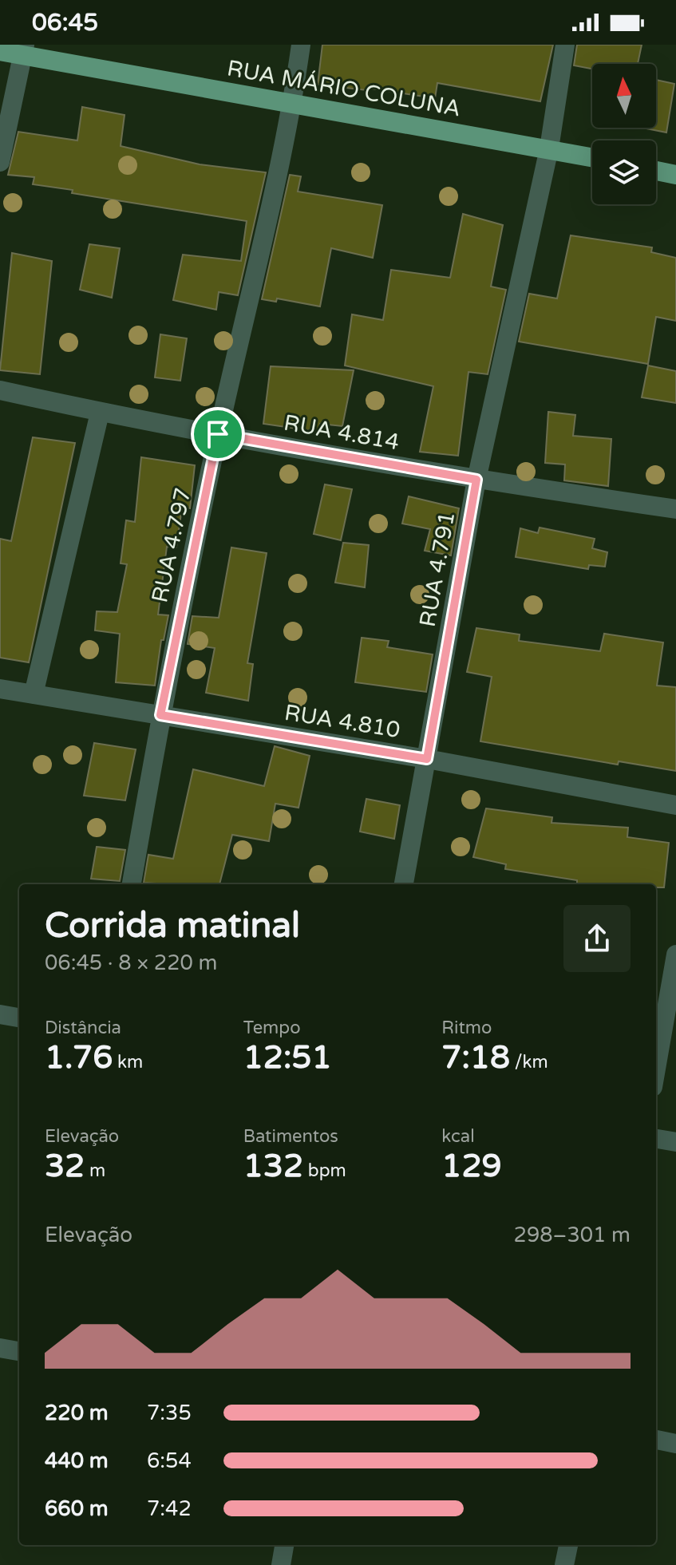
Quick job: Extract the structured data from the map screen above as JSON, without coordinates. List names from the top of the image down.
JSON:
{
  "streets": {
    "main road": ["RUA MÁRIO COLUNA"],
    "street": [
      "RUA 4.814",
      "RUA 4.797",
      "RUA 4.791",
      "RUA 4.810"
    ]
  },
  "crossings": [
    ["RUA MÁRIO COLUNA", "RUA 4.797"],
    ["RUA MÁRIO COLUNA", "RUA 4.791"],
    ["RUA 4.814", "RUA 4.797"],
    ["RUA 4.814", "RUA 4.791"],
    ["RUA 4.797", "RUA 4.810"],
    ["RUA 4.791", "RUA 4.810"]
  ],
  "north": "top",
  "page": {
    "status": "06:45",
    "heading": ["Corrida matinal", "06:45 · 8 × 220 m"],
    "stats": [
      ["Distância", "1.76 km"],
      ["Tempo", "12:51"],
      ["Ritmo", "7:18 /km"],
      ["Elevação", "32 m"],
      ["Batimentos", "132 bpm"],
      ["kcal", "129"]
    ],
    "chart": ["Elevação", "298–301 m"],
    "list": [
      {
        "name": "220 m",
        "note": "7:35"
      },
      {
        "name": "440 m",
        "note": "6:54"
      },
      {
        "name": "660 m",
        "note": "7:42"
      }
    ]
  }
}
